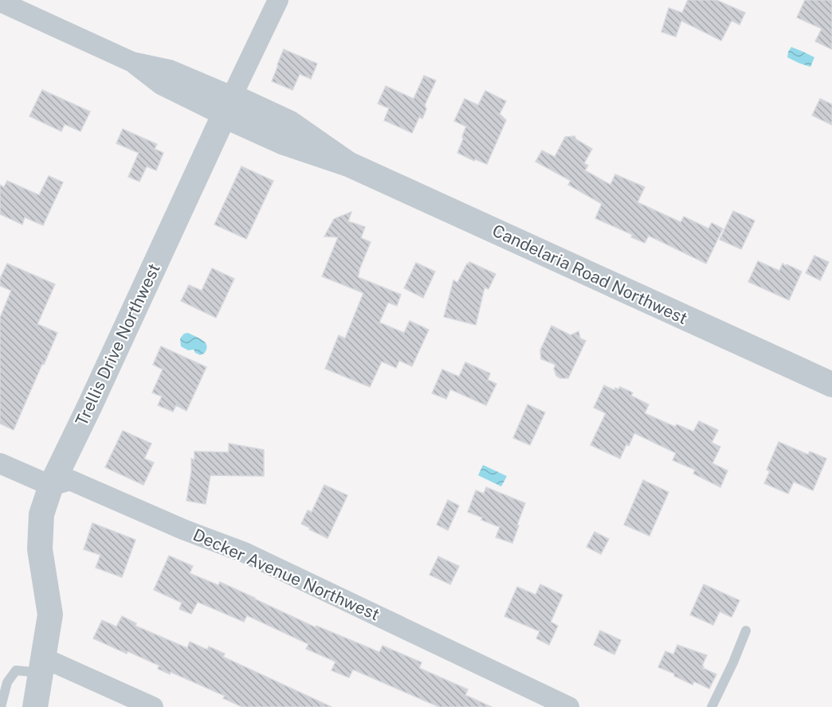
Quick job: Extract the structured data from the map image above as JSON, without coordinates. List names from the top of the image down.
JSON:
{
  "streets": {
    "street": ["Candelaria Road Northwest", "Trellis Drive Northwest", "Decker Avenue Northwest"]
  },
  "crossings": [
    ["Candelaria Road Northwest", "Trellis Drive Northwest"],
    ["Trellis Drive Northwest", "Decker Avenue Northwest"]
  ]
}
